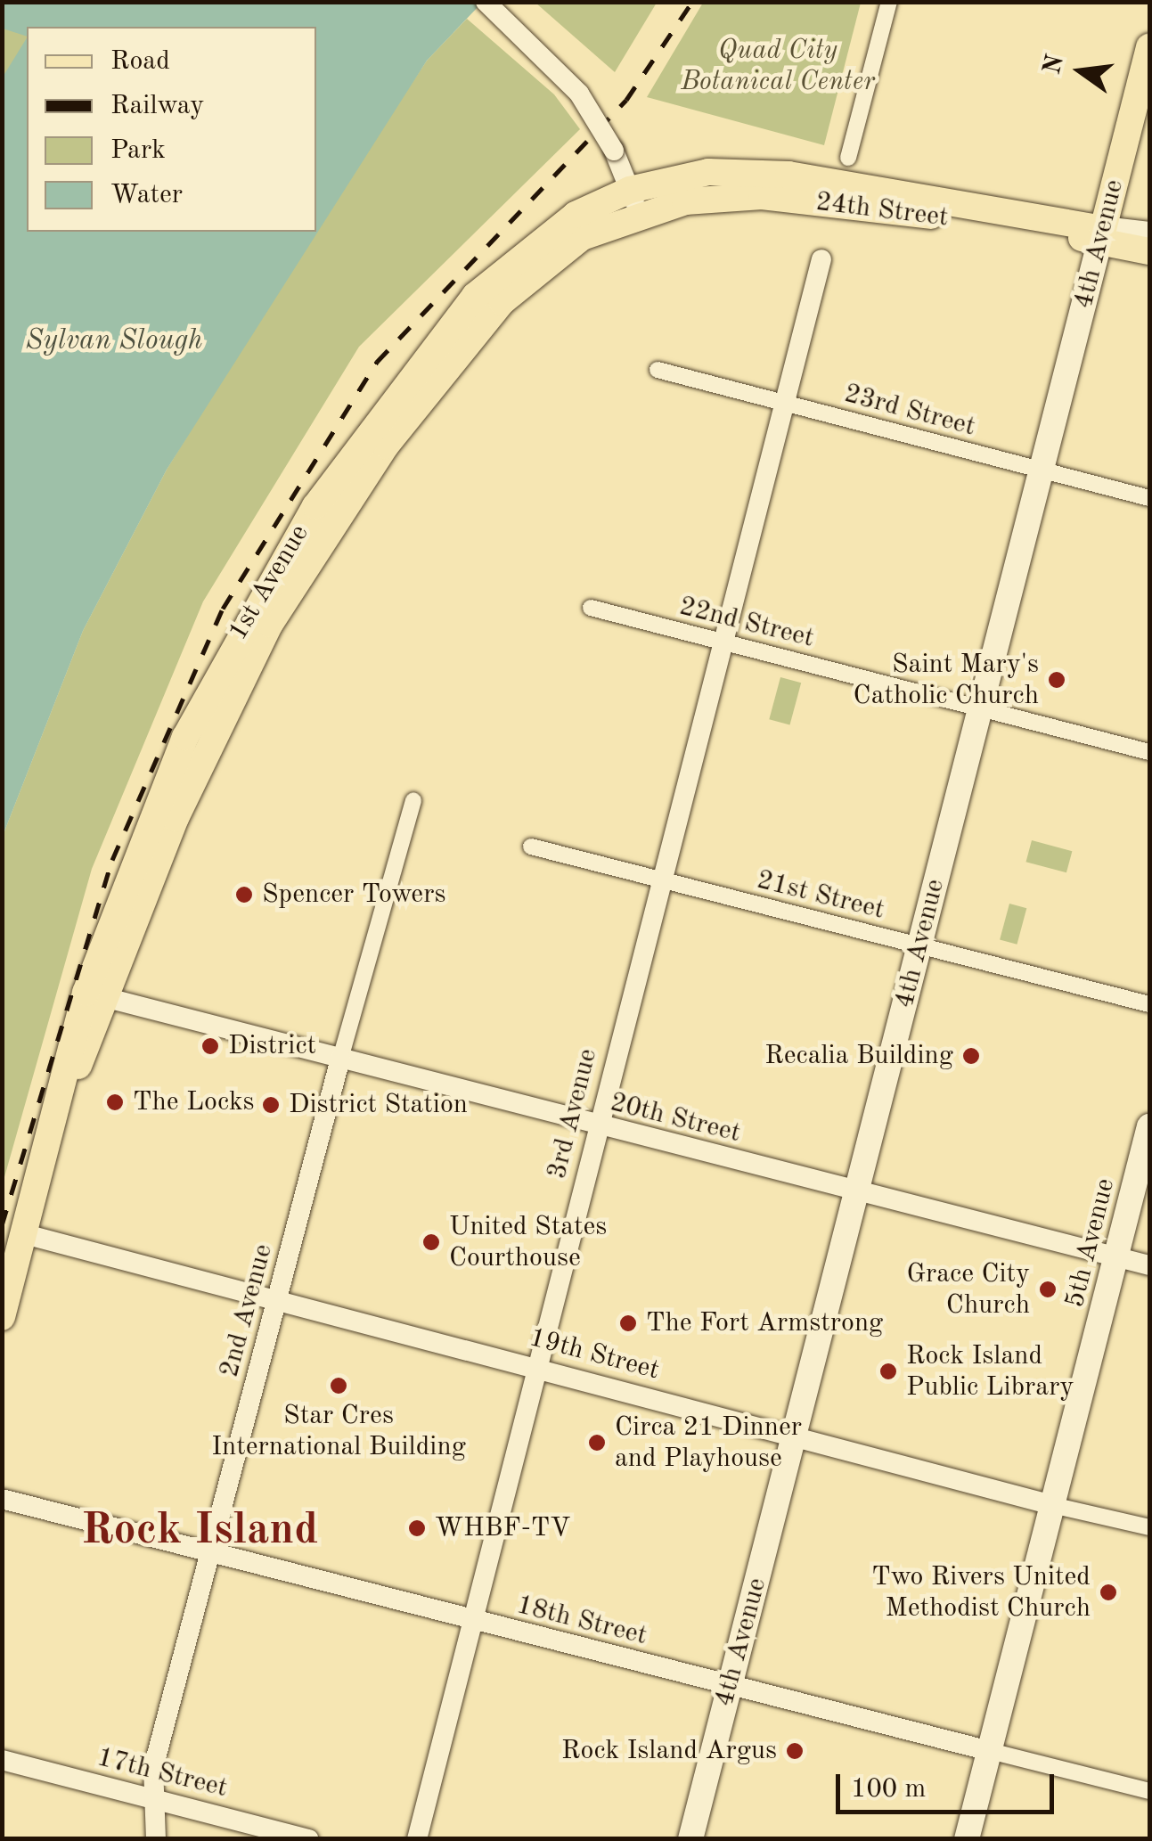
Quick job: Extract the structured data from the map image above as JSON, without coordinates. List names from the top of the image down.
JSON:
{
  "streets": {
    "main road": [
      "24th Street",
      "4th Avenue",
      "1st Avenue",
      "5th Avenue"
    ],
    "street": [
      "23rd Street",
      "22nd Street",
      "21st Street",
      "3rd Avenue",
      "20th Street",
      "2nd Avenue",
      "19th Street",
      "18th Street",
      "17th Street"
    ]
  },
  "crossings": [
    ["24th Street", "4th Avenue"],
    ["24th Street", "1st Avenue"],
    ["4th Avenue", "23rd Street"],
    ["4th Avenue", "22nd Street"],
    ["4th Avenue", "21st Street"],
    ["4th Avenue", "20th Street"],
    ["4th Avenue", "19th Street"],
    ["4th Avenue", "18th Street"],
    ["23rd Street", "3rd Avenue"],
    ["1st Avenue", "20th Street"],
    ["1st Avenue", "19th Street"],
    ["22nd Street", "3rd Avenue"],
    ["21st Street", "3rd Avenue"],
    ["3rd Avenue", "20th Street"],
    ["3rd Avenue", "19th Street"],
    ["3rd Avenue", "18th Street"],
    ["20th Street", "5th Avenue"],
    ["20th Street", "2nd Avenue"],
    ["5th Avenue", "19th Street"],
    ["5th Avenue", "18th Street"],
    ["2nd Avenue", "19th Street"],
    ["2nd Avenue", "18th Street"],
    ["2nd Avenue", "17th Street"]
  ],
  "districts": ["Rock Island"],
  "water": ["Sylvan Slough"],
  "parks": ["Quad City Botanical Center"],
  "places": [
    "Saint Mary's Catholic Church",
    "Spencer Towers",
    "District",
    "Recalia Building",
    "The Locks",
    "District Station",
    "United States Courthouse",
    "Grace City Church",
    "The Fort Armstrong",
    "Rock Island Public Library",
    "Star Cres International Building",
    "Circa 21 Dinner and Playhouse",
    "WHBF-TV",
    "Two Rivers United Methodist Church",
    "Rock Island Argus"
  ],
  "legend": [
    "Road",
    "Railway",
    "Park",
    "Water"
  ],
  "scale_bar": "100 m",
  "north": "left"
}
